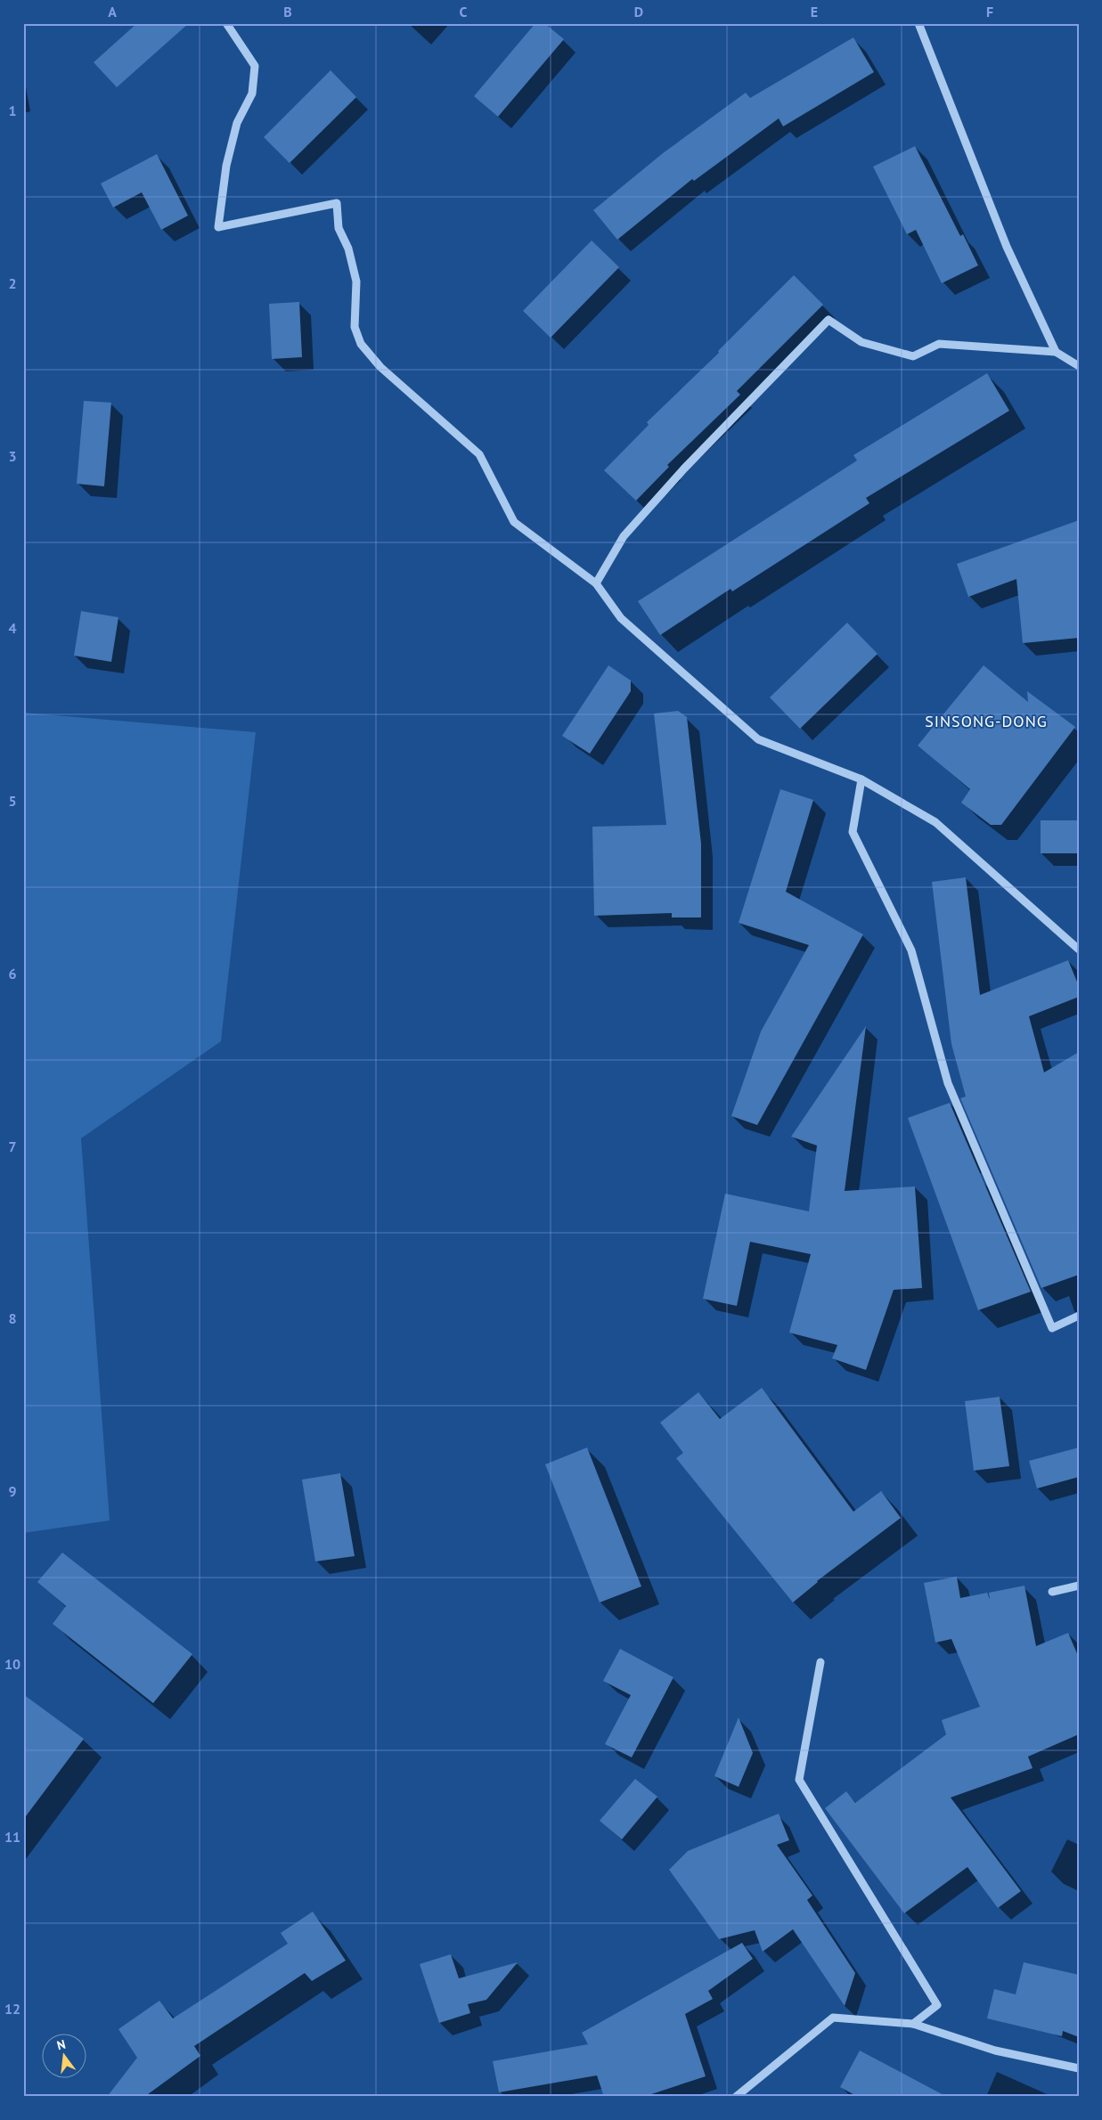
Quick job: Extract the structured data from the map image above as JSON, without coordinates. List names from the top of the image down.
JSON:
{
  "districts": ["SINSONG-DONG"],
  "north": "top",
  "grid": {
    "columns": [
      "A",
      "B",
      "C",
      "D",
      "E",
      "F"
    ],
    "rows": [
      "1",
      "2",
      "3",
      "4",
      "5",
      "6",
      "7",
      "8",
      "9",
      "10",
      "11",
      "12"
    ]
  }
}
